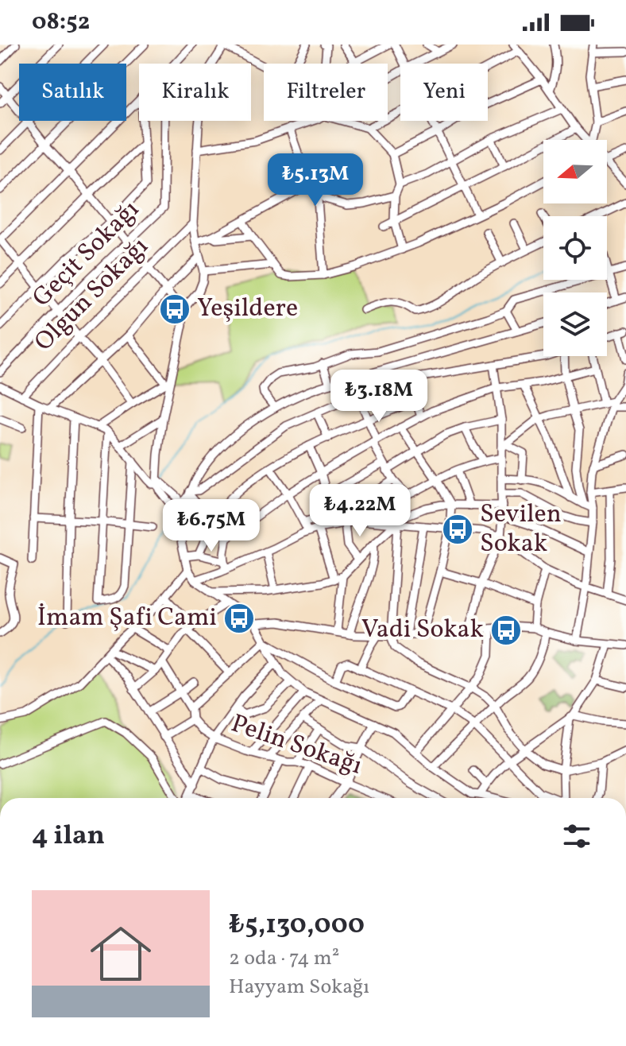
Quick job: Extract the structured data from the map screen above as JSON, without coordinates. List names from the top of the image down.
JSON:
{
  "streets": {
    "street": ["Geçit Sokağı", "Olgun Sokağı", "Pelin Sokağı"]
  },
  "places": {
    "bus stop": [
      "Yeşildere",
      "Sevilen Sokak",
      "İmam Şafi Cami",
      "Vadi Sokak"
    ]
  },
  "north": "left",
  "page": {
    "status": "08:52",
    "chip": [
      "Satılık",
      "Kiralık",
      "Filtreler",
      "Yeni"
    ],
    "price": [
      "₺5.13M",
      "₺3.18M",
      "₺4.22M",
      "₺6.75M"
    ],
    "heading": "4 ilan",
    "list": [
      {
        "name": "₺5,130,000",
        "note": "2 oda · 74 m² · Hayyam Sokağı"
      }
    ]
  }
}
